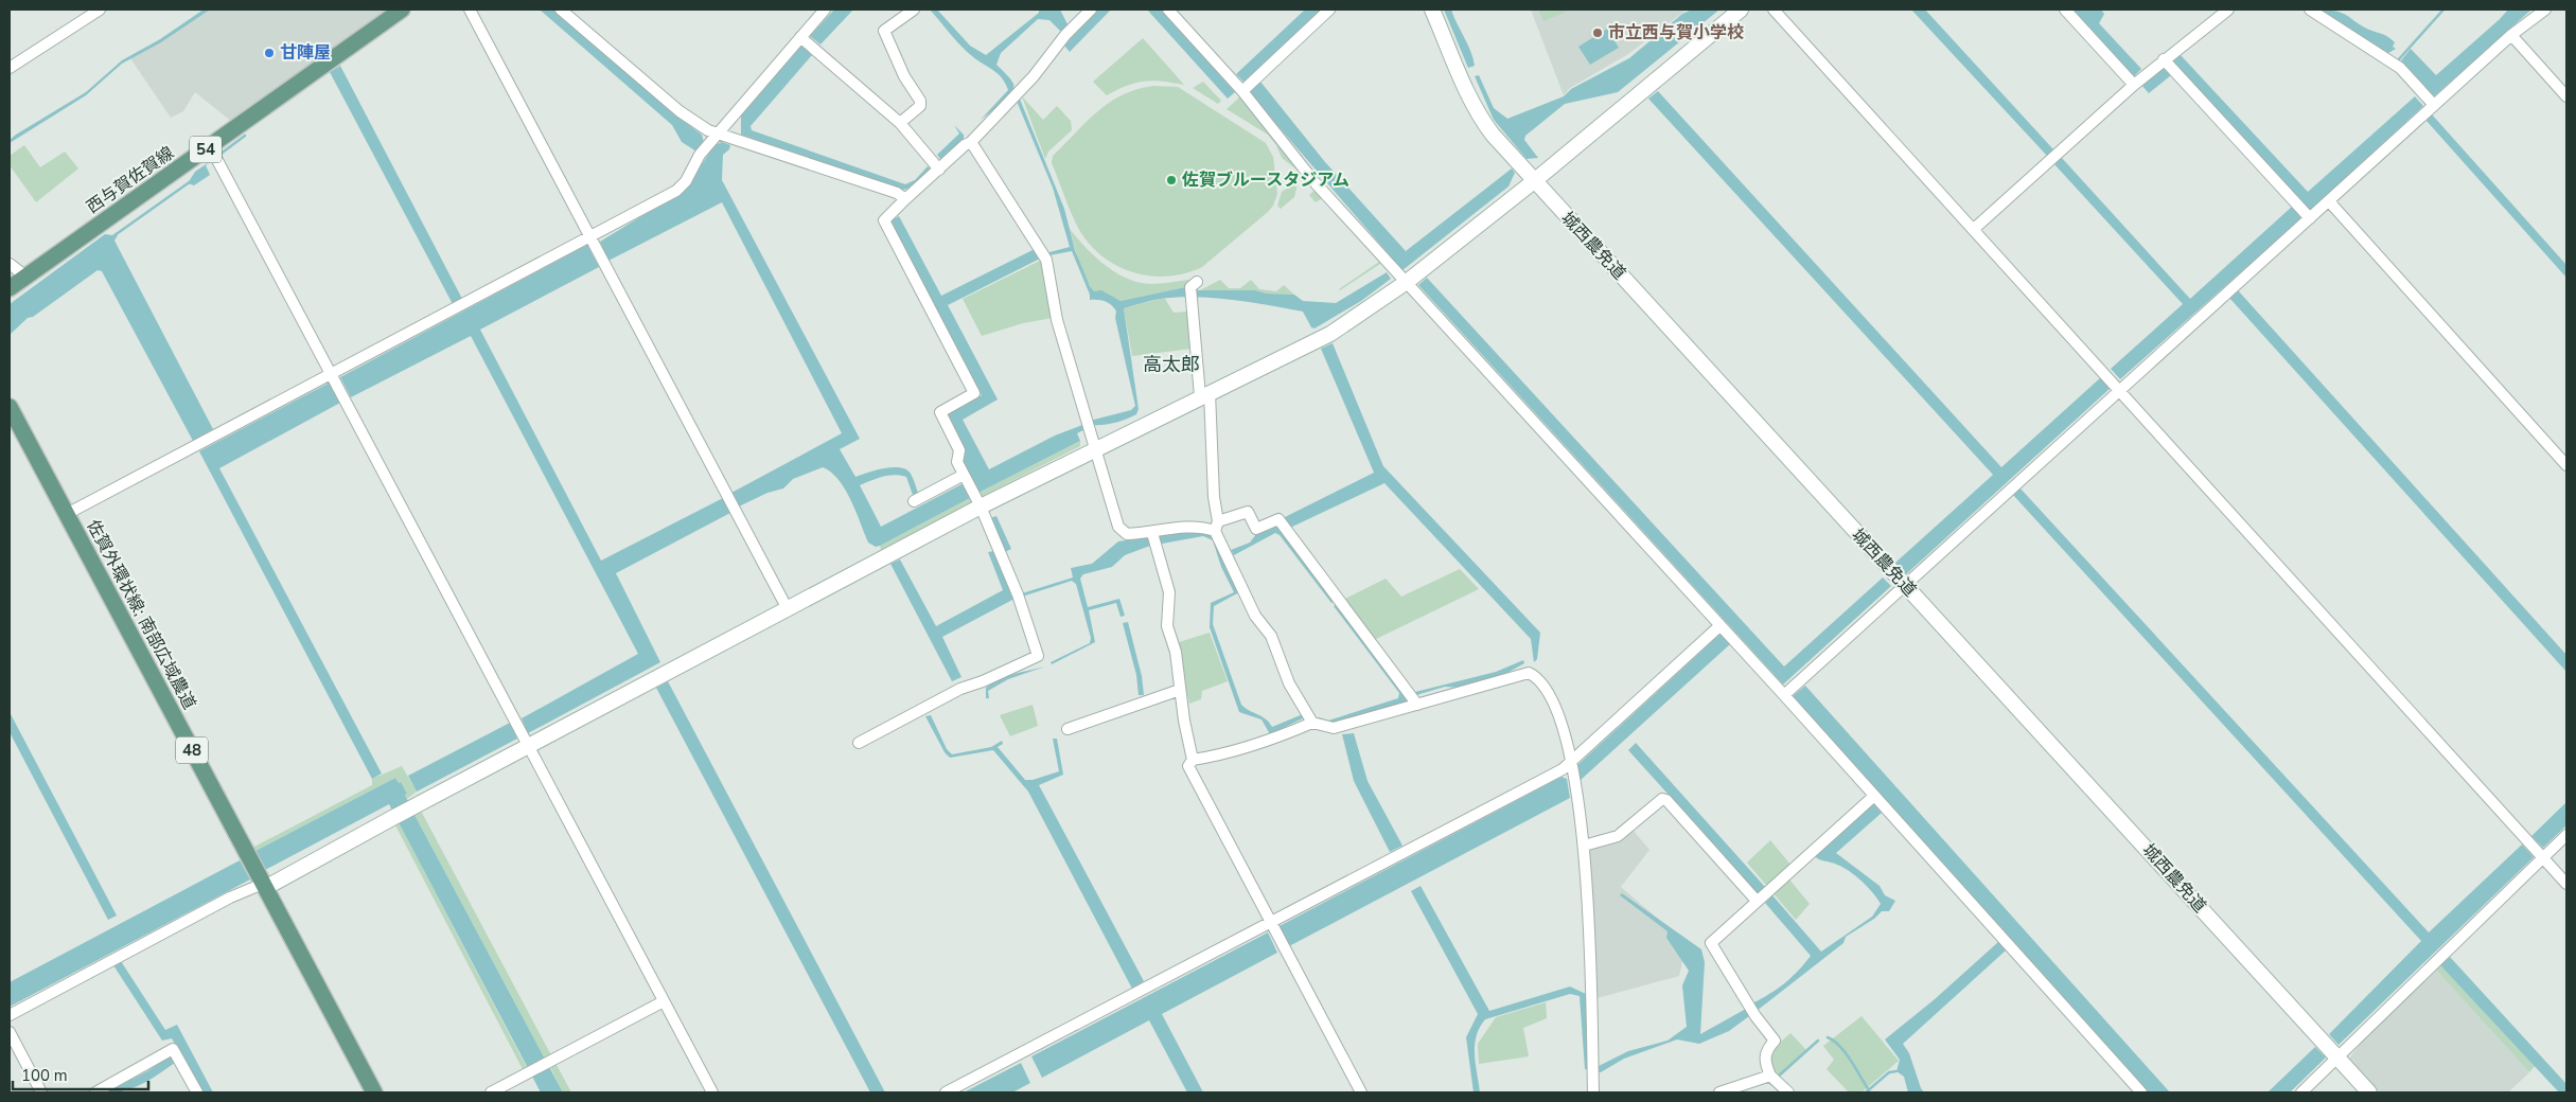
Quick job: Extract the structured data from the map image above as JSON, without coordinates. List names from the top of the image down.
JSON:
{
  "streets": {
    "main road": [
      "54",
      "西与賀佐賀線",
      "佐賀外環状線; 南部広域農道",
      "48"
    ],
    "street": ["城西農免道"]
  },
  "districts": ["高太郎"],
  "places": ["市立西与賀小学校", "甘陣屋", "佐賀ブルースタジアム"],
  "scale_bar": "100 m"
}
